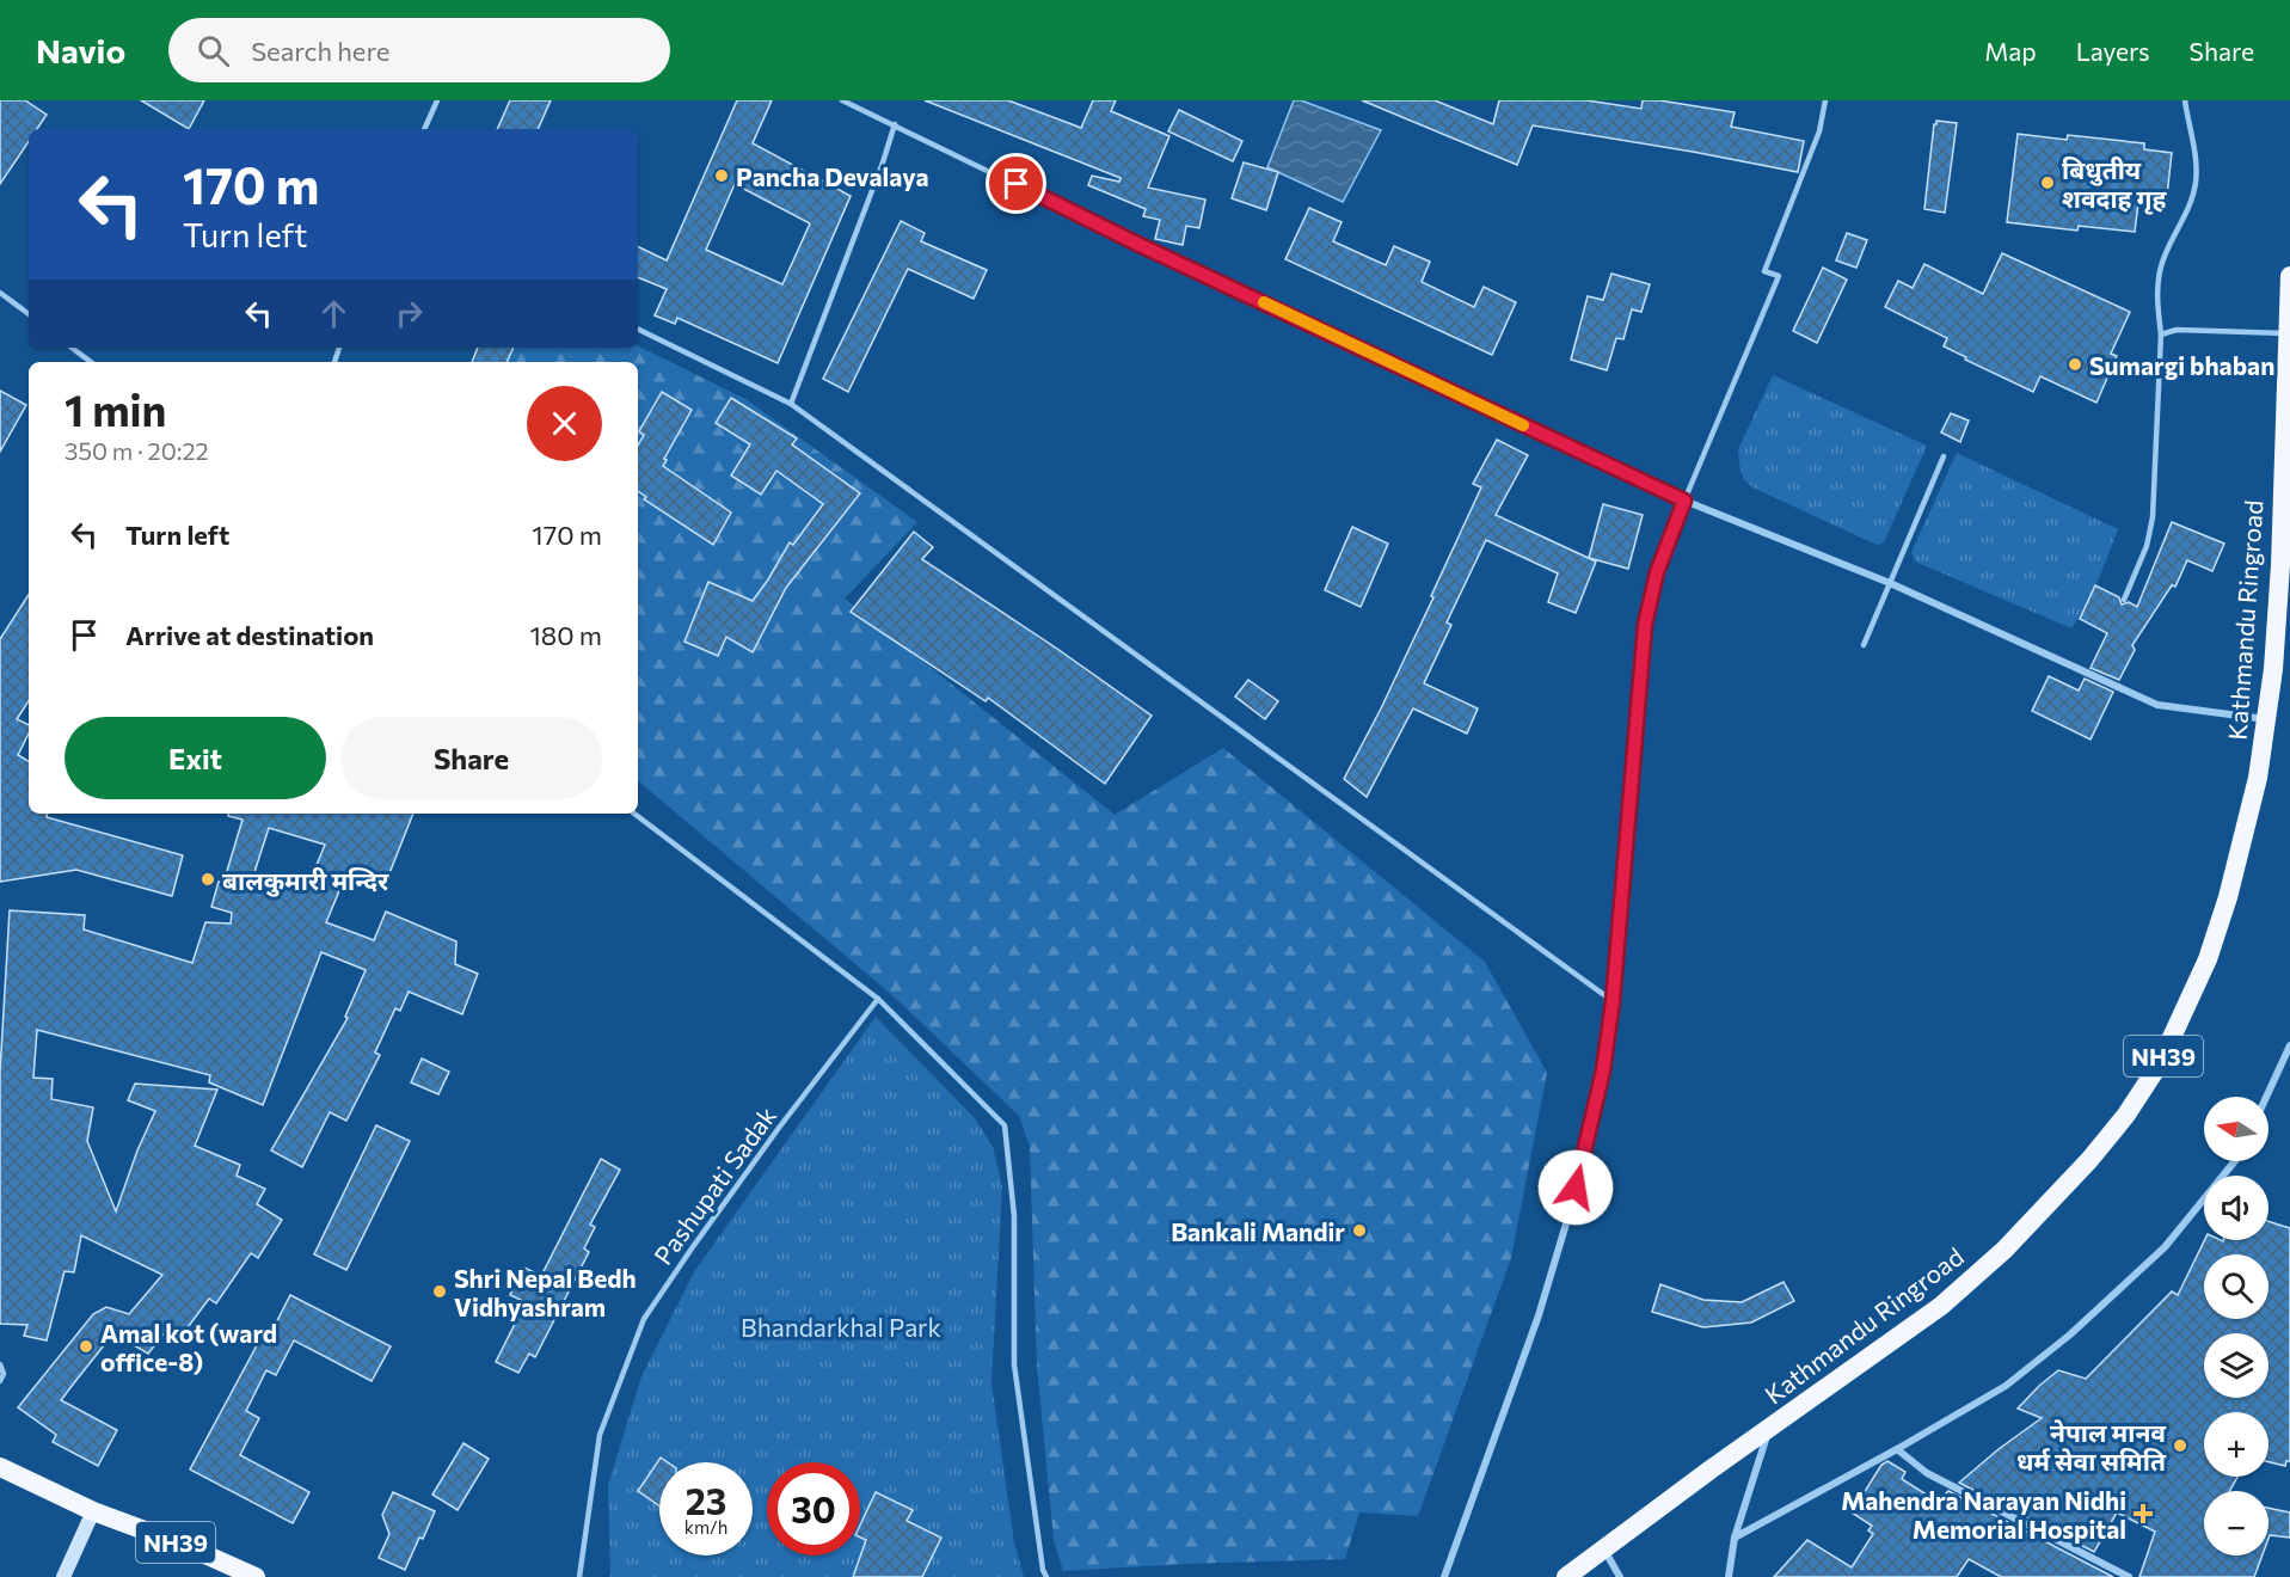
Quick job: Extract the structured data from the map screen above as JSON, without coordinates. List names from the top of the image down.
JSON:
{
  "streets": {
    "highway": ["Kathmandu Ringroad", "NH39"],
    "lane": ["Pashupati Sadak"]
  },
  "parks": ["Bhandarkhal Park"],
  "places": {
    "other": [
      "Pancha Devalaya",
      "बिधुतीय शवदाह गृह",
      "Sumargi bhaban",
      "बालकुमारी मन्दिर",
      "Bankali Mandir",
      "Shri Nepal Bedh Vidhyashram",
      "Amal kot (ward office-8)",
      "नेपाल मानव धर्म सेवा समिति"
    ],
    "health": ["Mahendra Narayan Nidhi Memorial Hospital"]
  },
  "north": "left",
  "page": {
    "header": "Navio",
    "search": "Search here",
    "nav": ["Map", "Layers", "Share"],
    "turn": ["170 m", "Turn left"],
    "heading": ["1 min", "350 m · 20:22"],
    "list": [
      {
        "name": "Turn left",
        "value": "170 m"
      },
      {
        "name": "Arrive at destination",
        "value": "180 m"
      }
    ],
    "buttons": ["Exit", "Share"],
    "map_buttons": ["+", "−"],
    "speed": "23 km/h",
    "limit": "30"
  }
}
